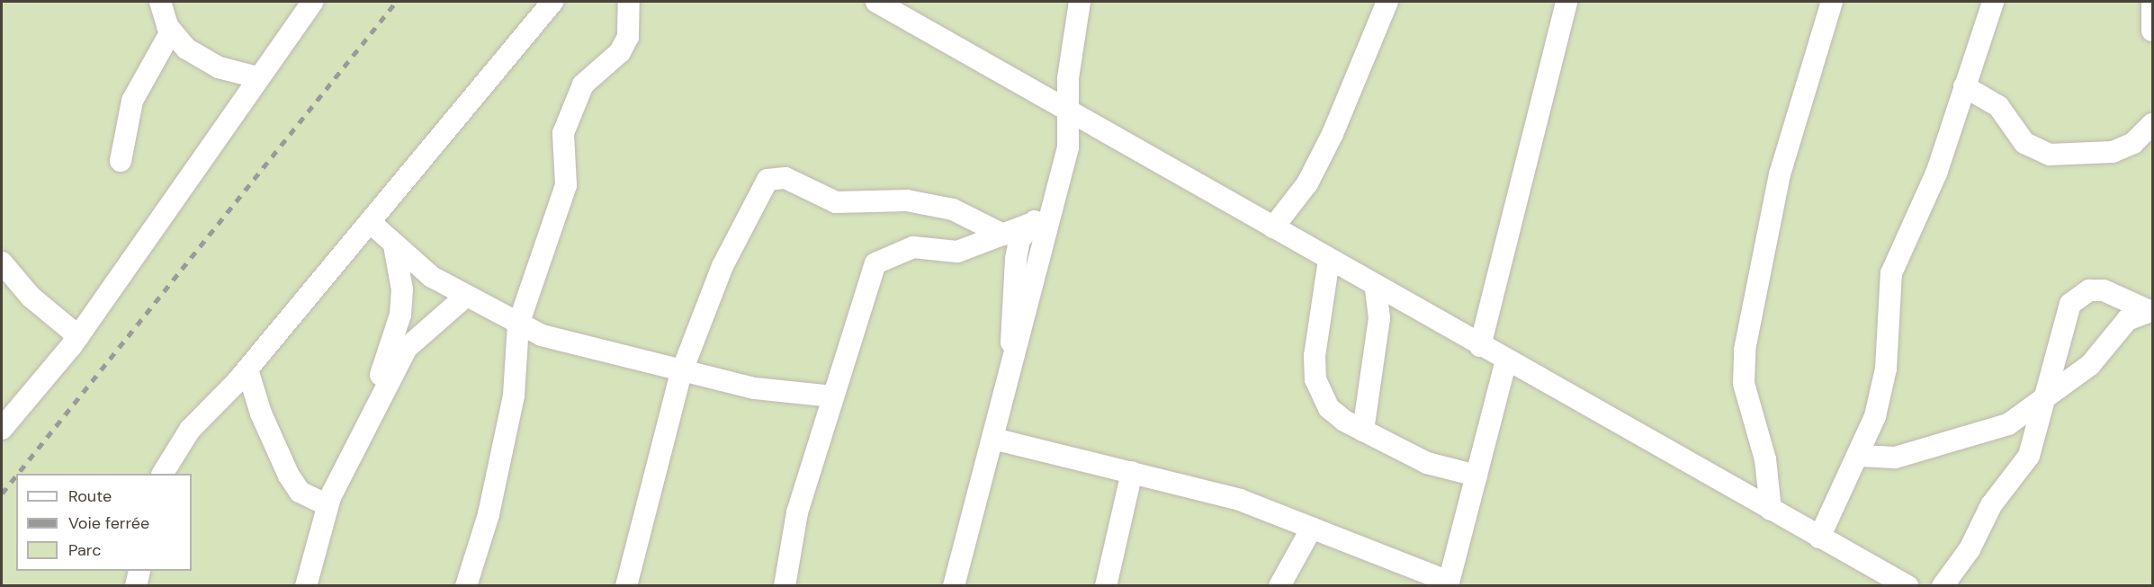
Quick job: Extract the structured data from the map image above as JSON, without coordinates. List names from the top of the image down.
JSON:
{
  "legend": ["Route", "Voie ferrée", "Parc"]
}
